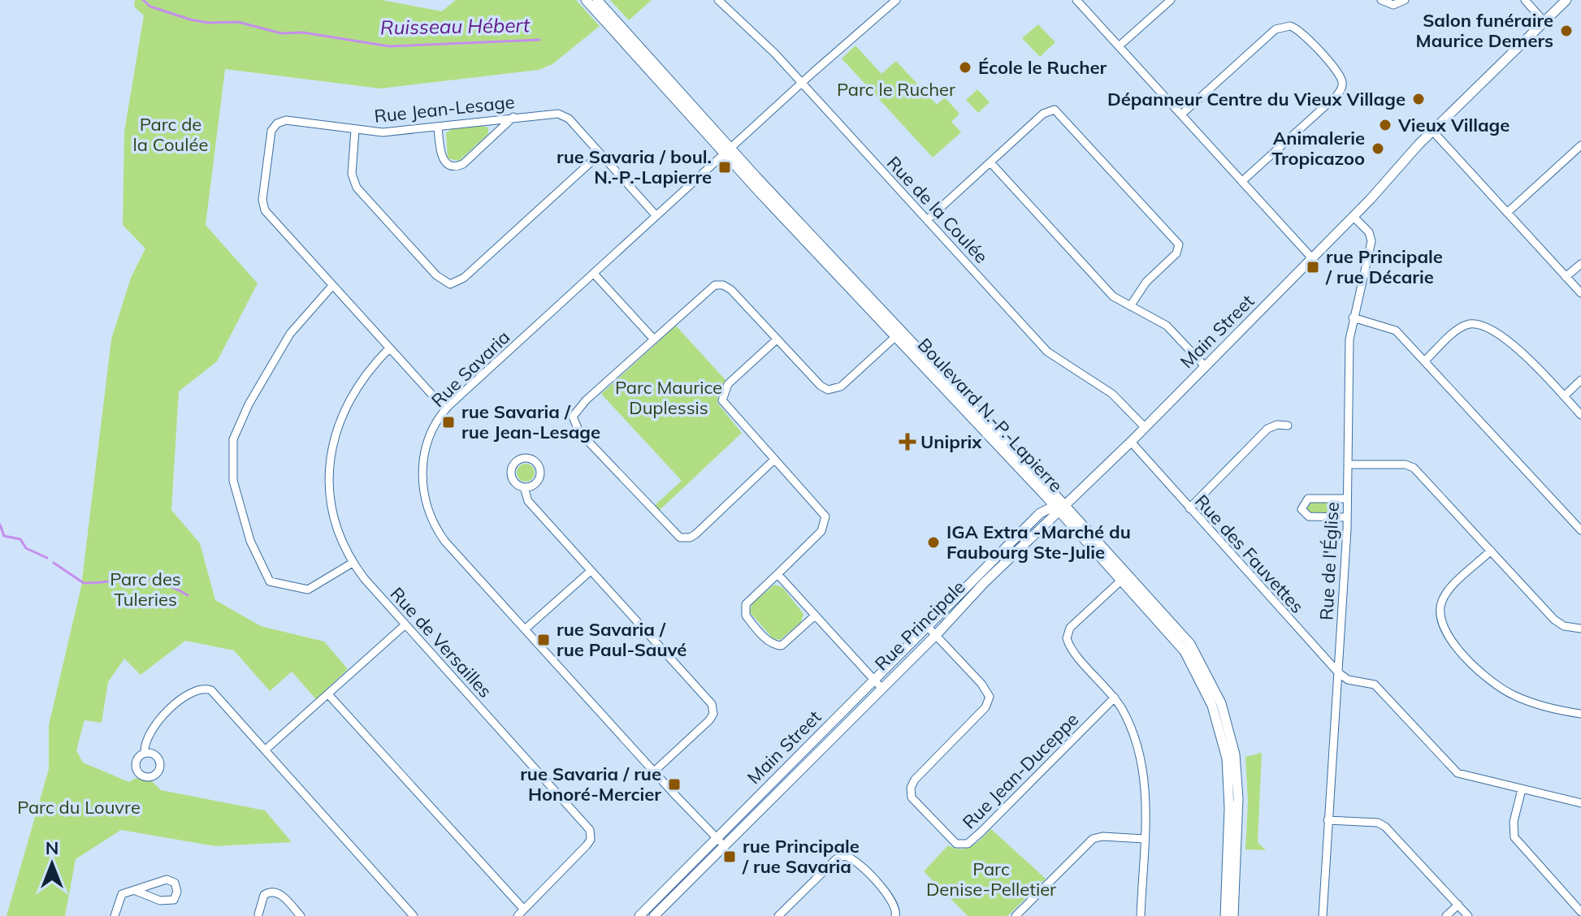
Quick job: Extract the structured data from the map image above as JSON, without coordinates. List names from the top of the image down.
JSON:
{
  "streets": {
    "street": [
      "Rue Jean-Lesage",
      "Rue de la Coulée",
      "Main Street",
      "Rue Savaria",
      "Boulevard N.-P.-Lapierre",
      "Rue des Fauvettes",
      "Rue de l'Église",
      "Rue Principale",
      "Rue de Versailles",
      "Rue Jean-Duceppe"
    ]
  },
  "crossings": [
    ["Rue Jean-Lesage", "Rue Savaria"],
    ["Rue Jean-Lesage", "Rue de Versailles"],
    ["Rue de la Coulée", "Main Street"],
    ["Rue de la Coulée", "Rue Savaria"],
    ["Rue de la Coulée", "Rue Principale"],
    ["Main Street", "Rue Savaria"],
    ["Main Street", "Rue Principale"],
    ["Rue Savaria", "Boulevard N.-P.-Lapierre"],
    ["Boulevard N.-P.-Lapierre", "Rue Principale"],
    ["Rue des Fauvettes", "Rue de l'Église"],
    ["Rue des Fauvettes", "Rue Principale"],
    ["Rue Principale", "Rue Jean-Duceppe"]
  ],
  "water": ["Ruisseau Hébert"],
  "parks": [
    "Parc le Rucher",
    "Parc de la Coulée",
    "Parc Maurice Duplessis",
    "Parc des Tuleries",
    "Parc du Louvre",
    "Parc Denise-Pelletier"
  ],
  "places": {
    "other": [
      "Salon funéraire Maurice Demers",
      "École le Rucher",
      "Dépanneur Centre du Vieux Village",
      "Vieux Village",
      "Animalerie Tropicazoo",
      "IGA Extra -Marché du Faubourg Ste-Julie"
    ],
    "transit": [
      "rue Savaria / boul. N.-P.-Lapierre",
      "rue Principale / rue Décarie",
      "rue Savaria / rue Jean-Lesage",
      "rue Savaria / rue Paul-Sauvé",
      "rue Savaria / rue Honoré-Mercier",
      "rue Principale / rue Savaria"
    ],
    "health": ["Uniprix"]
  },
  "north": "top"
}
